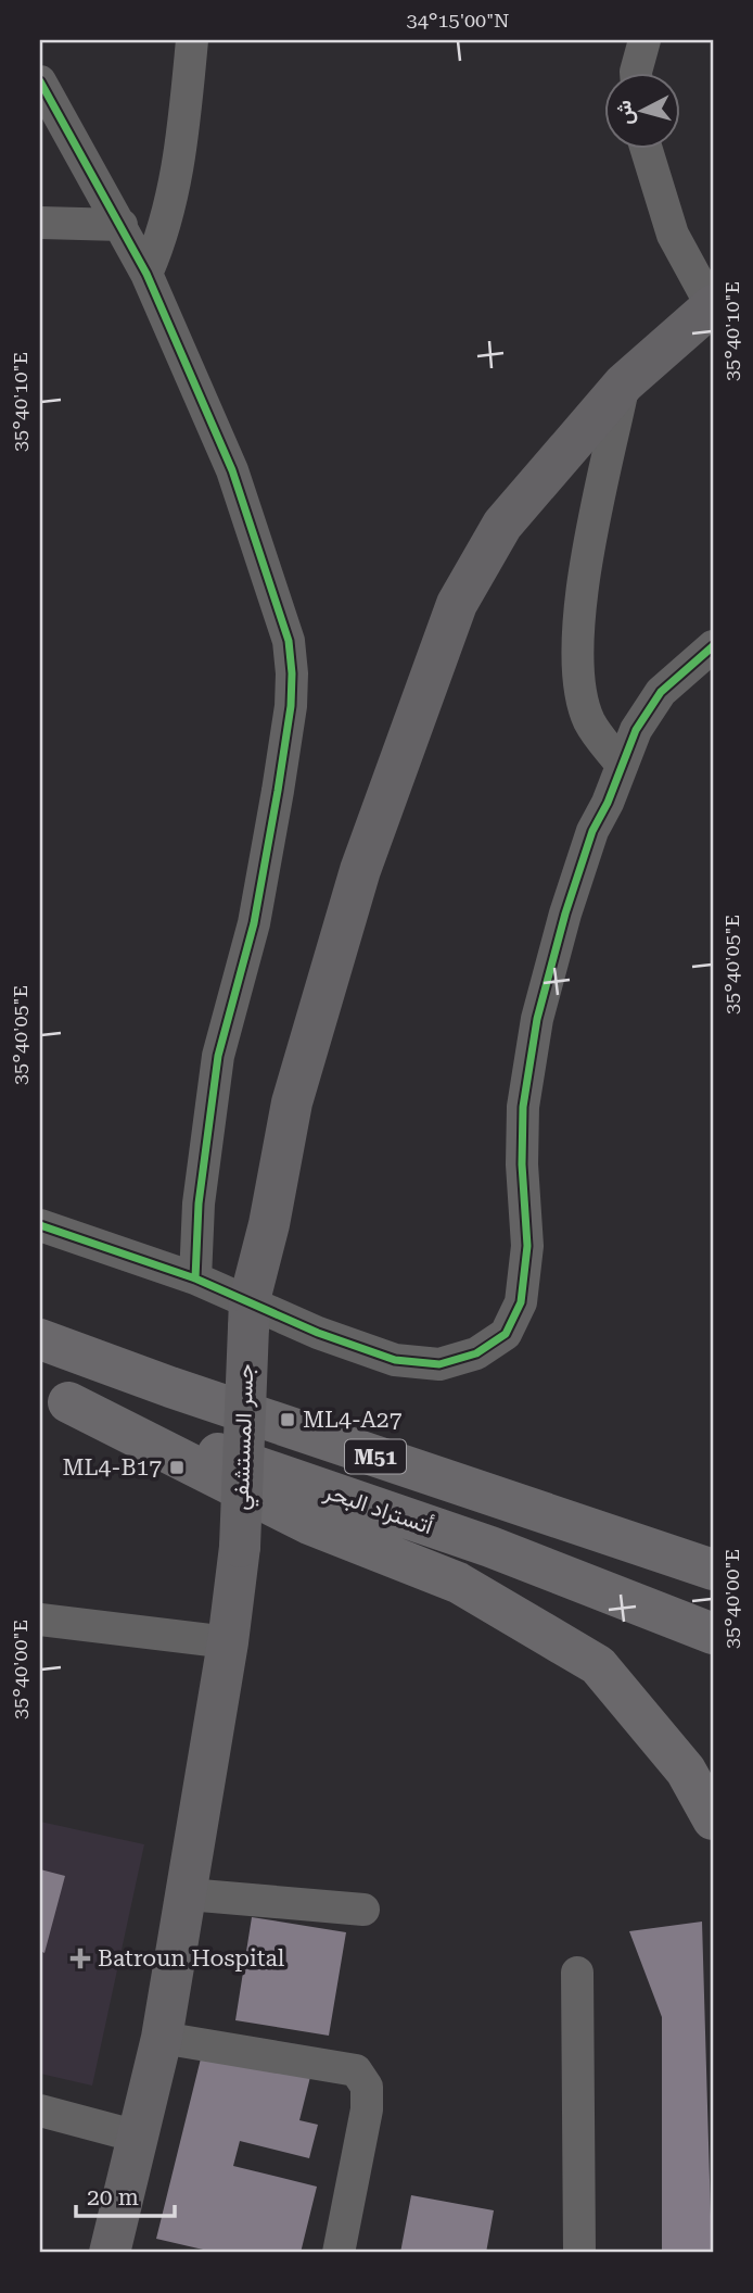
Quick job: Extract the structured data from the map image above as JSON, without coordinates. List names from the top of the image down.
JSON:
{
  "streets": {
    "highway": ["M51", "أتستراد البحر"],
    "main road": ["جسر المستشفي"]
  },
  "places": {
    "transit": ["ML4-A27", "ML4-B17"],
    "health": ["Batroun Hospital"]
  },
  "scale_bar": "20 m",
  "north": "left",
  "coordinates": [
    "34°15'00\"N",
    "35°40'10\"E",
    "35°40'05\"E",
    "35°40'00\"E"
  ]
}
